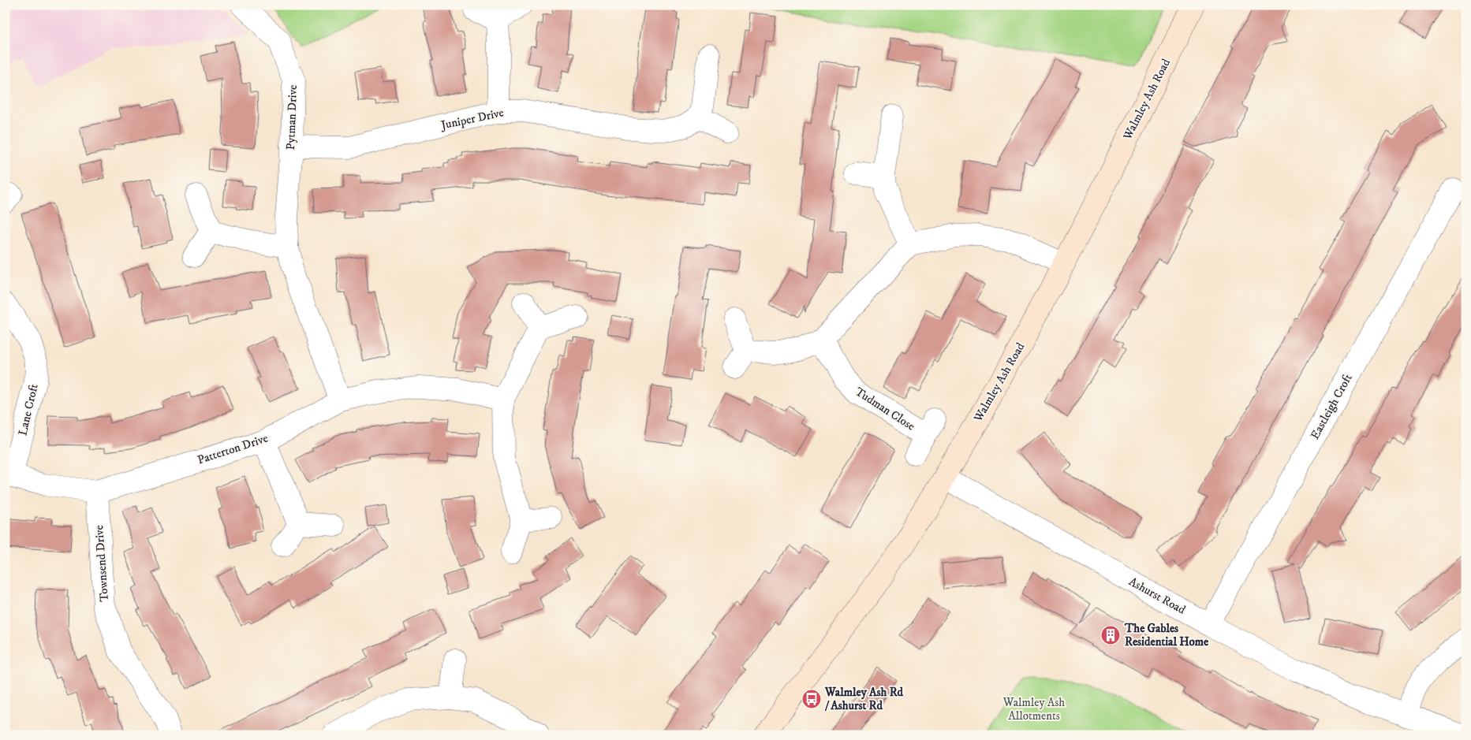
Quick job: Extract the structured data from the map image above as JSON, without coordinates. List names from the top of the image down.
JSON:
{
  "streets": {
    "street": [
      "Walmley Ash Road",
      "Pytman Drive",
      "Juniper Drive",
      "Eastleigh Croft",
      "Tudman Close",
      "Lane Croft",
      "Patterton Drive",
      "Townsend Drive",
      "Ashurst Road"
    ]
  },
  "crossings": [
    ["Walmley Ash Road", "Ashurst Road"],
    ["Pytman Drive", "Juniper Drive"],
    ["Pytman Drive", "Patterton Drive"],
    ["Eastleigh Croft", "Ashurst Road"],
    ["Lane Croft", "Patterton Drive"],
    ["Patterton Drive", "Townsend Drive"]
  ],
  "parks": ["Walmley Ash Allotments"],
  "places": {
    "building": ["The Gables Residential Home"],
    "bus stop": ["Walmley Ash Rd / Ashurst Rd"]
  }
}
